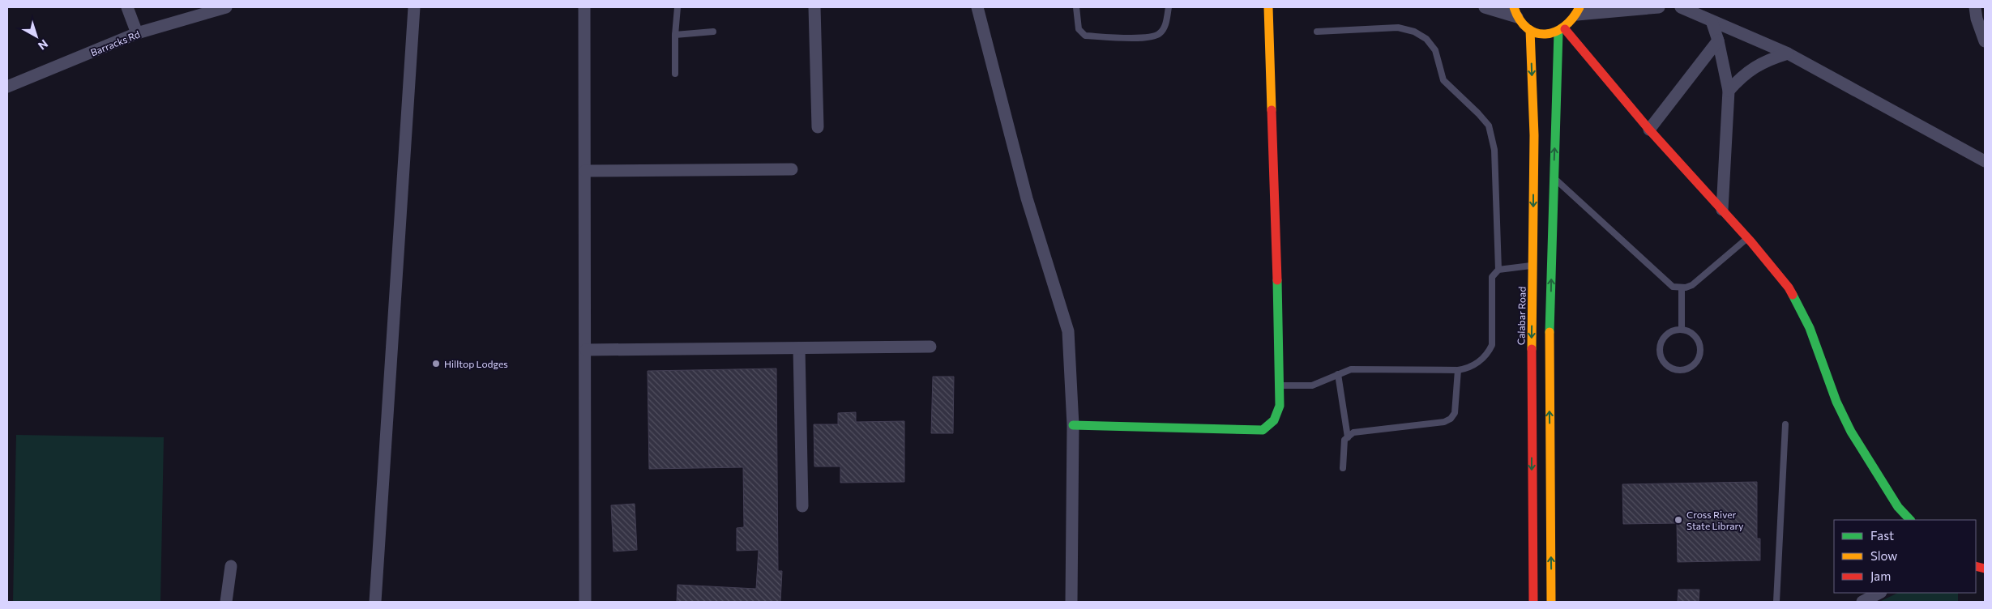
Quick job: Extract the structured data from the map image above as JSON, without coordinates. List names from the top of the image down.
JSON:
{
  "streets": {
    "street": ["Barracks Rd", "Calabar Road"]
  },
  "places": ["Hilltop Lodges", "Cross River State Library"],
  "legend": ["Fast", "Slow", "Jam"],
  "north": "bottom right"
}
